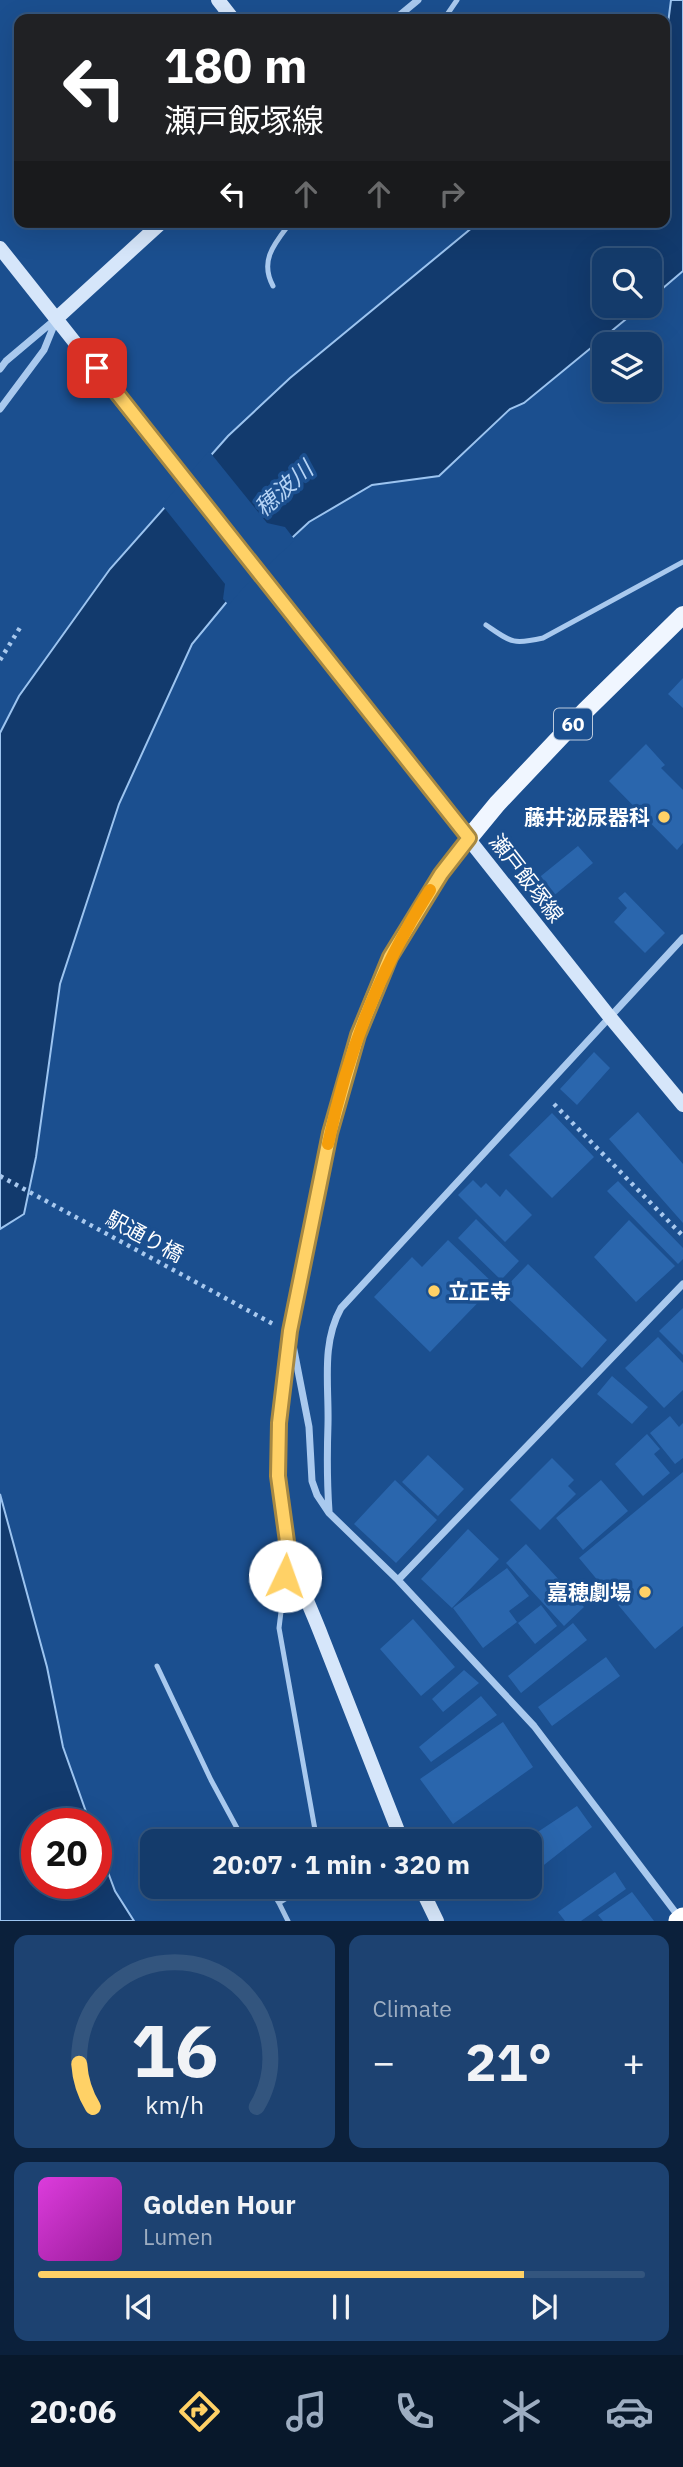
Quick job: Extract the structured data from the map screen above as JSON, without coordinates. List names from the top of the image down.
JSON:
{
  "streets": {
    "main road": ["60"],
    "street": ["瀬戸飯塚線"],
    "path": ["駅通り橋"]
  },
  "crossings": [
    ["60", "瀬戸飯塚線"]
  ],
  "water": ["穂波川"],
  "places": ["藤井泌尿器科", "立正寺", "嘉穂劇場"],
  "page": {
    "turn": ["180 m", "瀬戸飯塚線"],
    "limit": "20",
    "trip": "20:07 · 1 min · 320 m",
    "tile": "Climate",
    "heat": ["−", "21°", "+"],
    "song": ["Golden Hour", "Lumen"],
    "tabs": "20:06",
    "gauge": ["16", "km/h"]
  }
}
